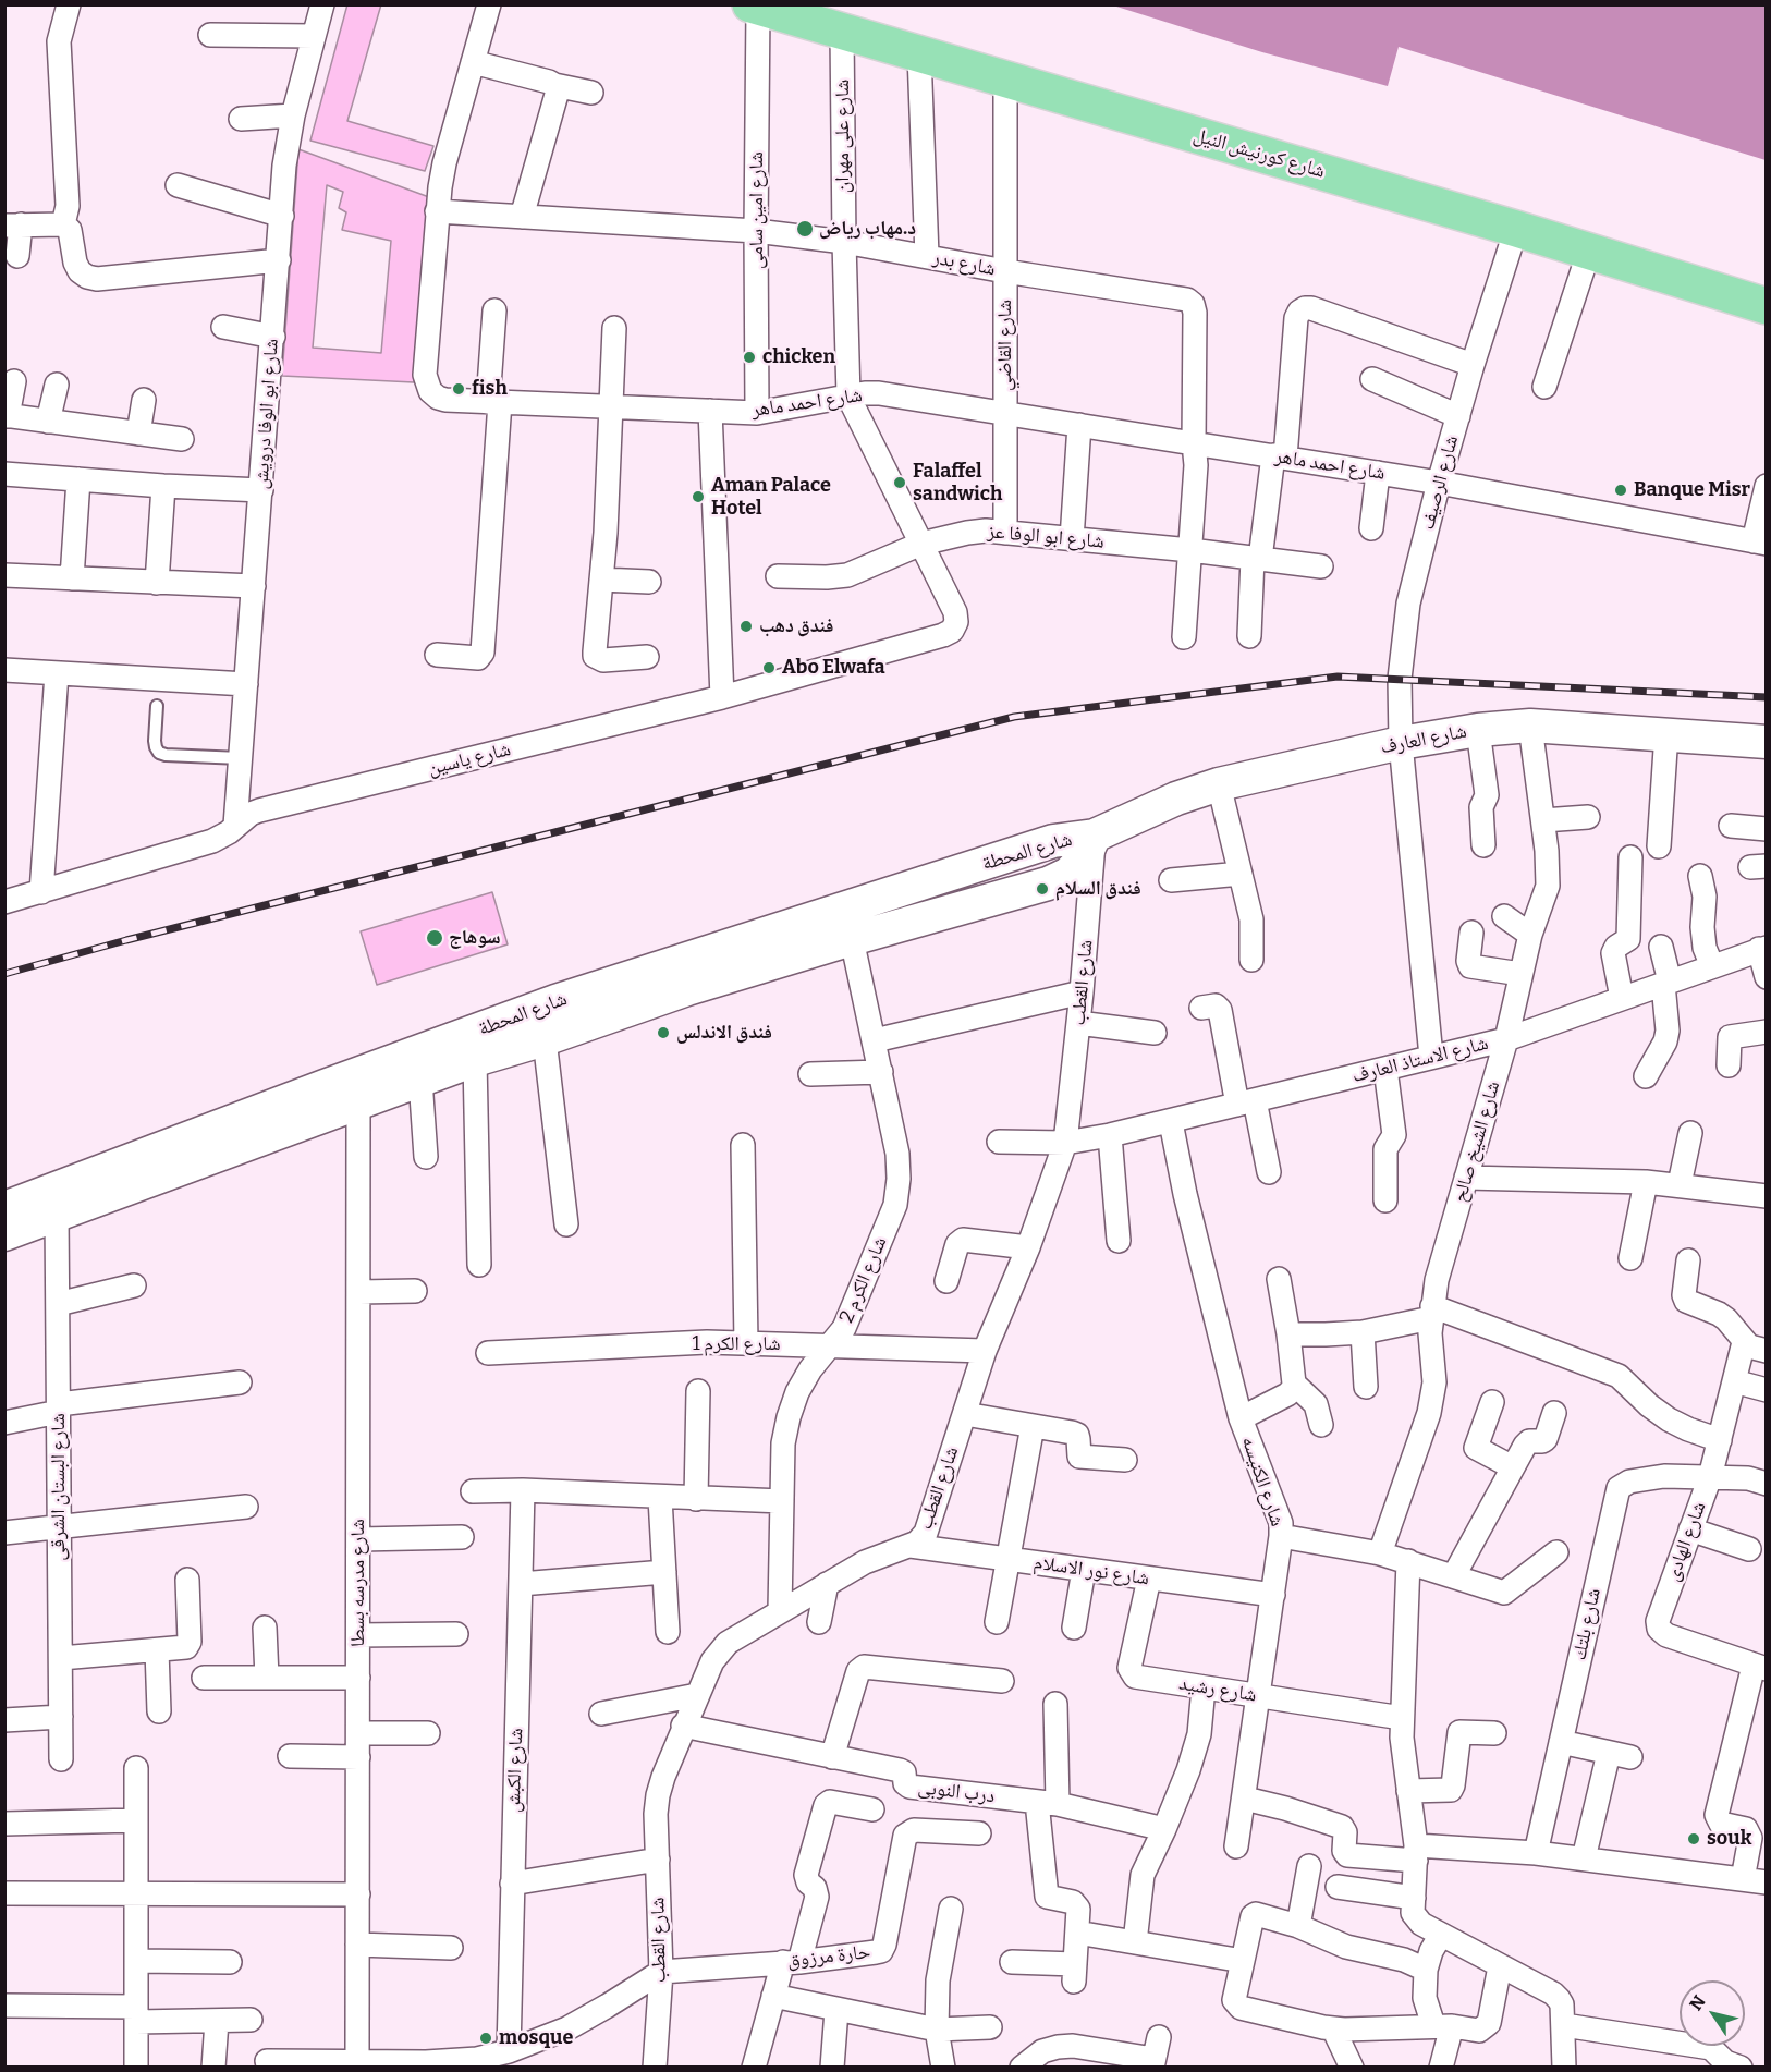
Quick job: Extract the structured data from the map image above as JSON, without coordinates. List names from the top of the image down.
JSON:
{
  "streets": {
    "main road": ["شارع كورنيش النيل"],
    "street": [
      "شارع على مهران",
      "شارع امين سامى",
      "شارع بدر",
      "شارع القاضي",
      "شارع احمد ماهر",
      "شارع ابو الوفا درويش",
      "شارع الرصيف",
      "شارع ابو الوفا عز",
      "شارع العارف",
      "شارع ياسين",
      "شارع المحطة",
      "شارع القطب",
      "شارع الاستاذ العارف",
      "شارع الشيخ صالح",
      "شارع الكرم 2",
      "شارع الكرم 1",
      "شارع الكنيسه",
      "شارع البستان الشرقى",
      "شارع الهادى",
      "شارع نور الاسلام",
      "شارع مدرسه بسطا",
      "شارع بلتك",
      "شارع رشيد",
      "شارع الكبش",
      "درب النوبى",
      "حارة مرزوق"
    ]
  },
  "crossings": [
    ["شارع على مهران", "شارع كورنيش النيل"],
    ["شارع على مهران", "شارع بدر"],
    ["شارع على مهران", "شارع احمد ماهر"],
    ["شارع كورنيش النيل", "شارع امين سامى"],
    ["شارع كورنيش النيل", "شارع القاضي"],
    ["شارع كورنيش النيل", "شارع الرصيف"],
    ["شارع امين سامى", "شارع بدر"],
    ["شارع امين سامى", "شارع احمد ماهر"],
    ["شارع بدر", "شارع القاضي"],
    ["شارع بدر", "شارع احمد ماهر"],
    ["شارع القاضي", "شارع احمد ماهر"],
    ["شارع القاضي", "شارع ابو الوفا عز"],
    ["شارع احمد ماهر", "شارع الرصيف"],
    ["شارع ابو الوفا درويش", "شارع ياسين"],
    ["شارع الرصيف", "شارع العارف"],
    ["شارع الرصيف", "شارع الاستاذ العارف"],
    ["شارع ابو الوفا عز", "شارع ياسين"],
    ["شارع العارف", "شارع المحطة"],
    ["شارع العارف", "شارع القطب"],
    ["شارع العارف", "شارع الشيخ صالح"],
    ["شارع المحطة", "شارع القطب"],
    ["شارع المحطة", "شارع الكرم 2"],
    ["شارع المحطة", "شارع البستان الشرقى"],
    ["شارع المحطة", "شارع مدرسه بسطا"],
    ["شارع القطب", "شارع الاستاذ العارف"],
    ["شارع القطب", "شارع الكرم 2"],
    ["شارع القطب", "شارع الكرم 1"],
    ["شارع القطب", "شارع نور الاسلام"],
    ["شارع القطب", "درب النوبى"],
    ["شارع القطب", "حارة مرزوق"],
    ["شارع الاستاذ العارف", "شارع الشيخ صالح"],
    ["شارع الاستاذ العارف", "شارع الكنيسه"],
    ["شارع الكرم 2", "شارع الكرم 1"],
    ["شارع الكنيسه", "شارع نور الاسلام"],
    ["شارع الكنيسه", "شارع رشيد"],
    ["شارع الهادى", "شارع بلتك"],
    ["شارع نور الاسلام", "شارع رشيد"]
  ],
  "places": [
    "د.مهاب رياض",
    "chicken",
    "fish",
    "Falaffel sandwich",
    "Banque Misr",
    "Aman Palace Hotel",
    "فندق دهب",
    "Abo Elwafa",
    "فندق السلام",
    "سوهاج",
    "فندق الاندلس",
    "souk",
    "mosque"
  ],
  "north": "top left"
}
